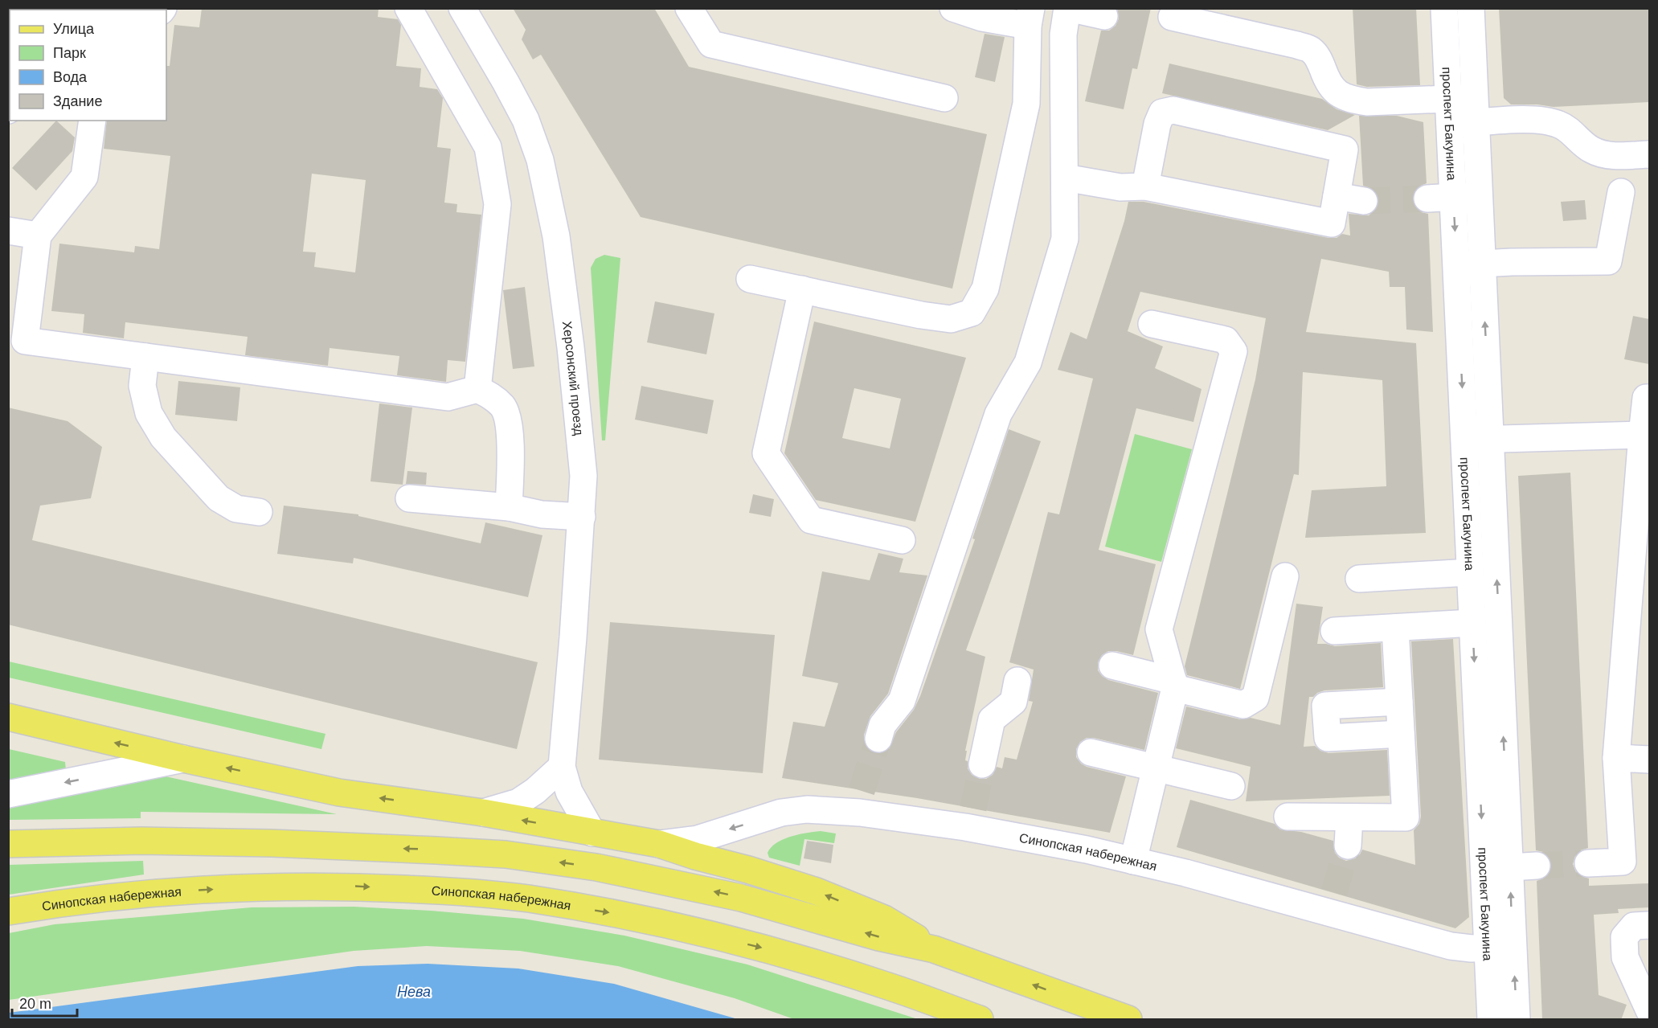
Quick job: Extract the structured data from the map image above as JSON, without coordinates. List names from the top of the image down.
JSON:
{
  "streets": {
    "main road": ["Синопская набережная"],
    "street": ["проспект Бакунина", "Херсонский проезд"]
  },
  "crossings": [
    ["проспект Бакунина", "Синопская набережная"],
    ["Херсонский проезд", "Синопская набережная"]
  ],
  "water": ["Нева"],
  "legend": [
    "Улица",
    "Парк",
    "Вода",
    "Здание"
  ],
  "scale_bar": "20 m"
}
